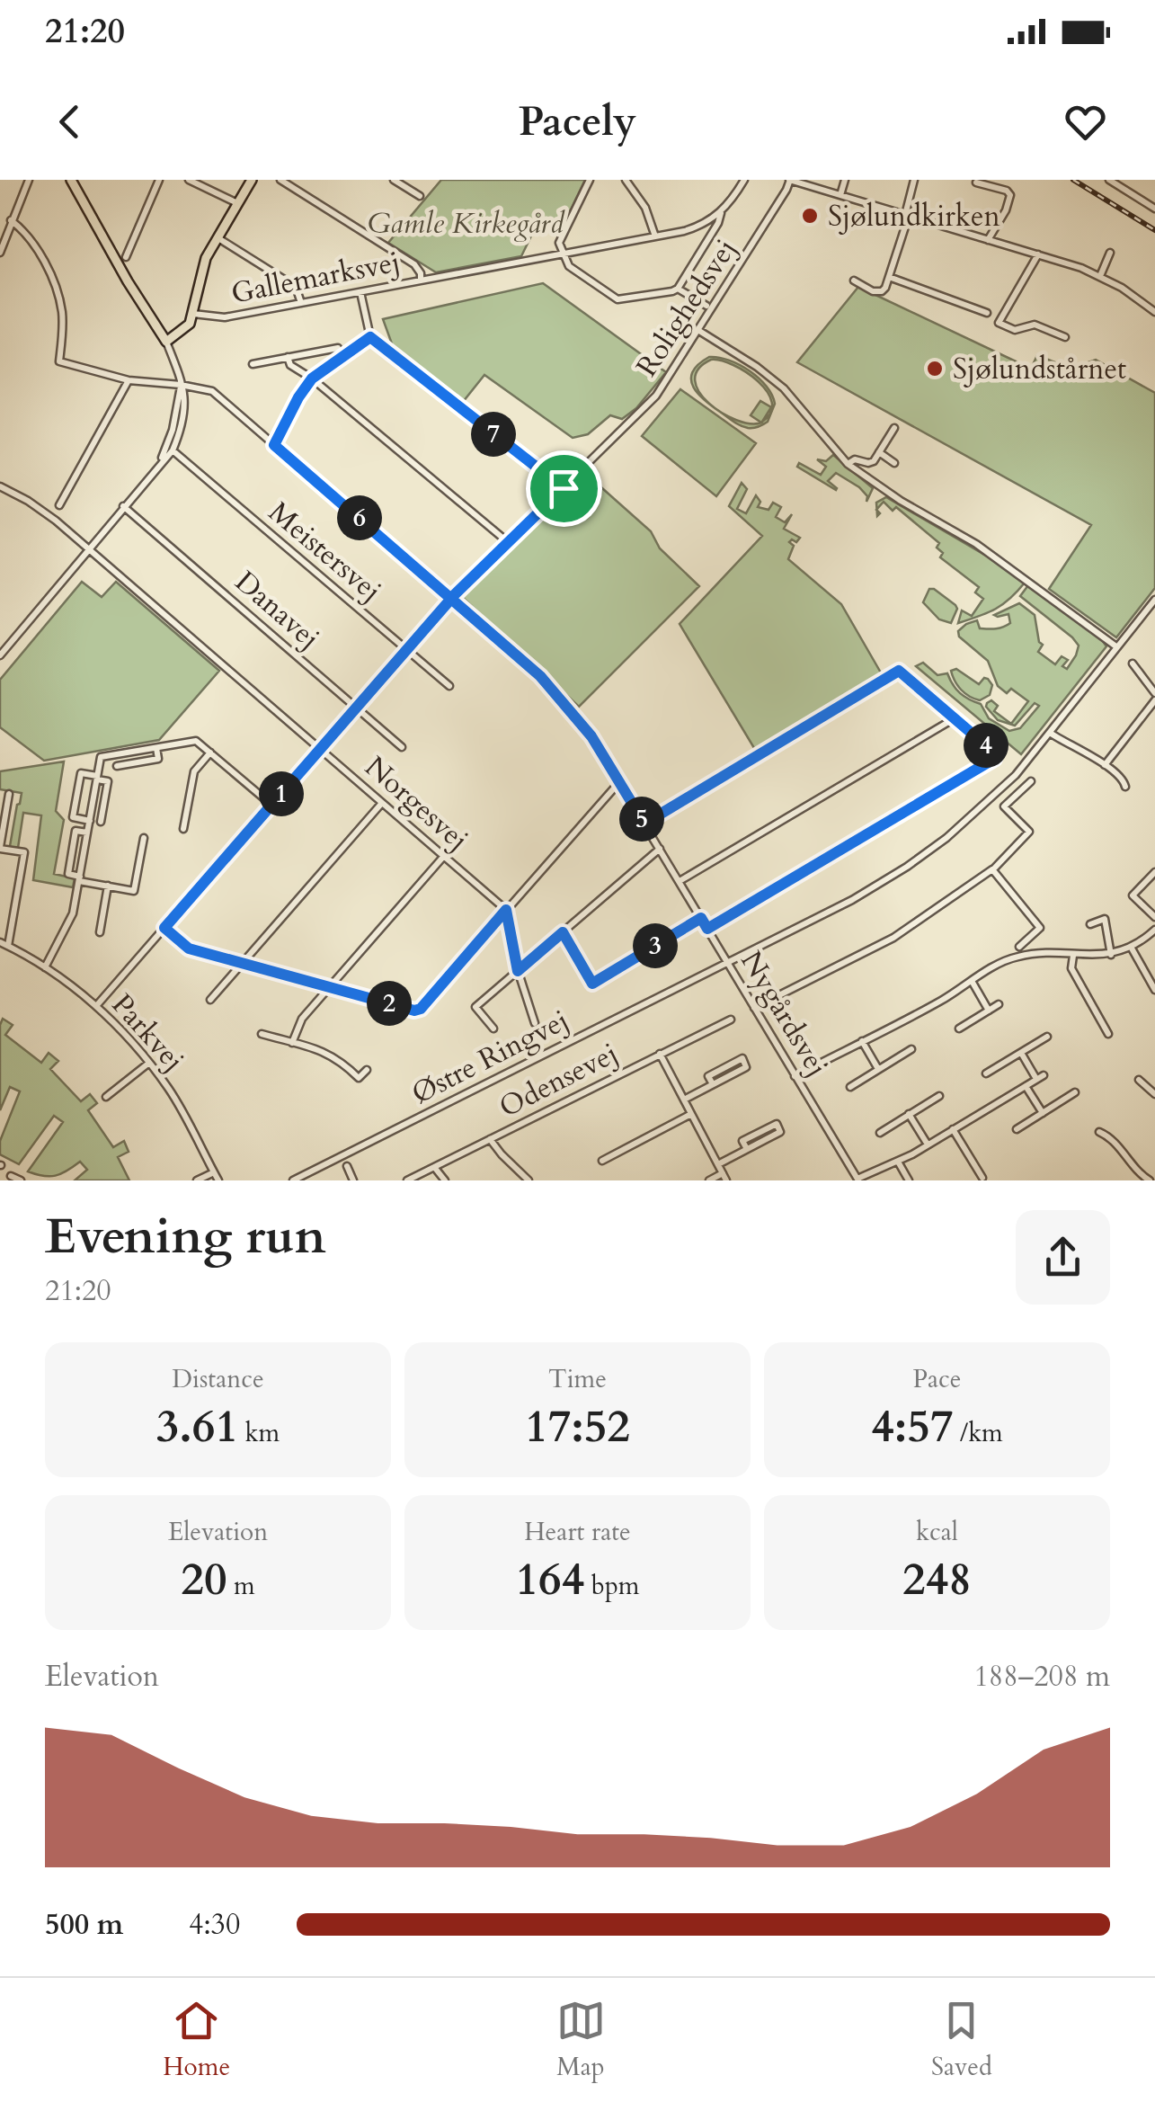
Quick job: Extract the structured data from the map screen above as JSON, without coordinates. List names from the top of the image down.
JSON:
{
  "streets": {
    "street": [
      "Gallemarksvej",
      "Rolighedsvej",
      "Meistersvej",
      "Danavej",
      "Norgesvej",
      "Nygårdsvej",
      "Parkvej",
      "Østre Ringvej",
      "Odensevej"
    ]
  },
  "crossings": [
    ["Rolighedsvej", "Meistersvej"],
    ["Rolighedsvej", "Danavej"],
    ["Rolighedsvej", "Norgesvej"],
    ["Rolighedsvej", "Nygårdsvej"],
    ["Rolighedsvej", "Parkvej"],
    ["Nygårdsvej", "Østre Ringvej"]
  ],
  "parks": ["Gamle Kirkegård"],
  "places": ["Sjølundkirken", "Sjølundstårnet"],
  "page": {
    "status": "21:20",
    "header": "Pacely",
    "pins": [
      "7",
      "6",
      "4",
      "1",
      "5",
      "3",
      "2"
    ],
    "heading": ["Evening run", "21:20"],
    "stats": [
      ["Distance", "3.61 km"],
      ["Time", "17:52"],
      ["Pace", "4:57 /km"],
      ["Elevation", "20 m"],
      ["Heart rate", "164 bpm"],
      ["kcal", "248"]
    ],
    "chart": ["Elevation", "188–208 m"],
    "list": [
      {
        "name": "500 m",
        "note": "4:30"
      }
    ],
    "tabs": ["Home", "Map", "Saved"]
  }
}
